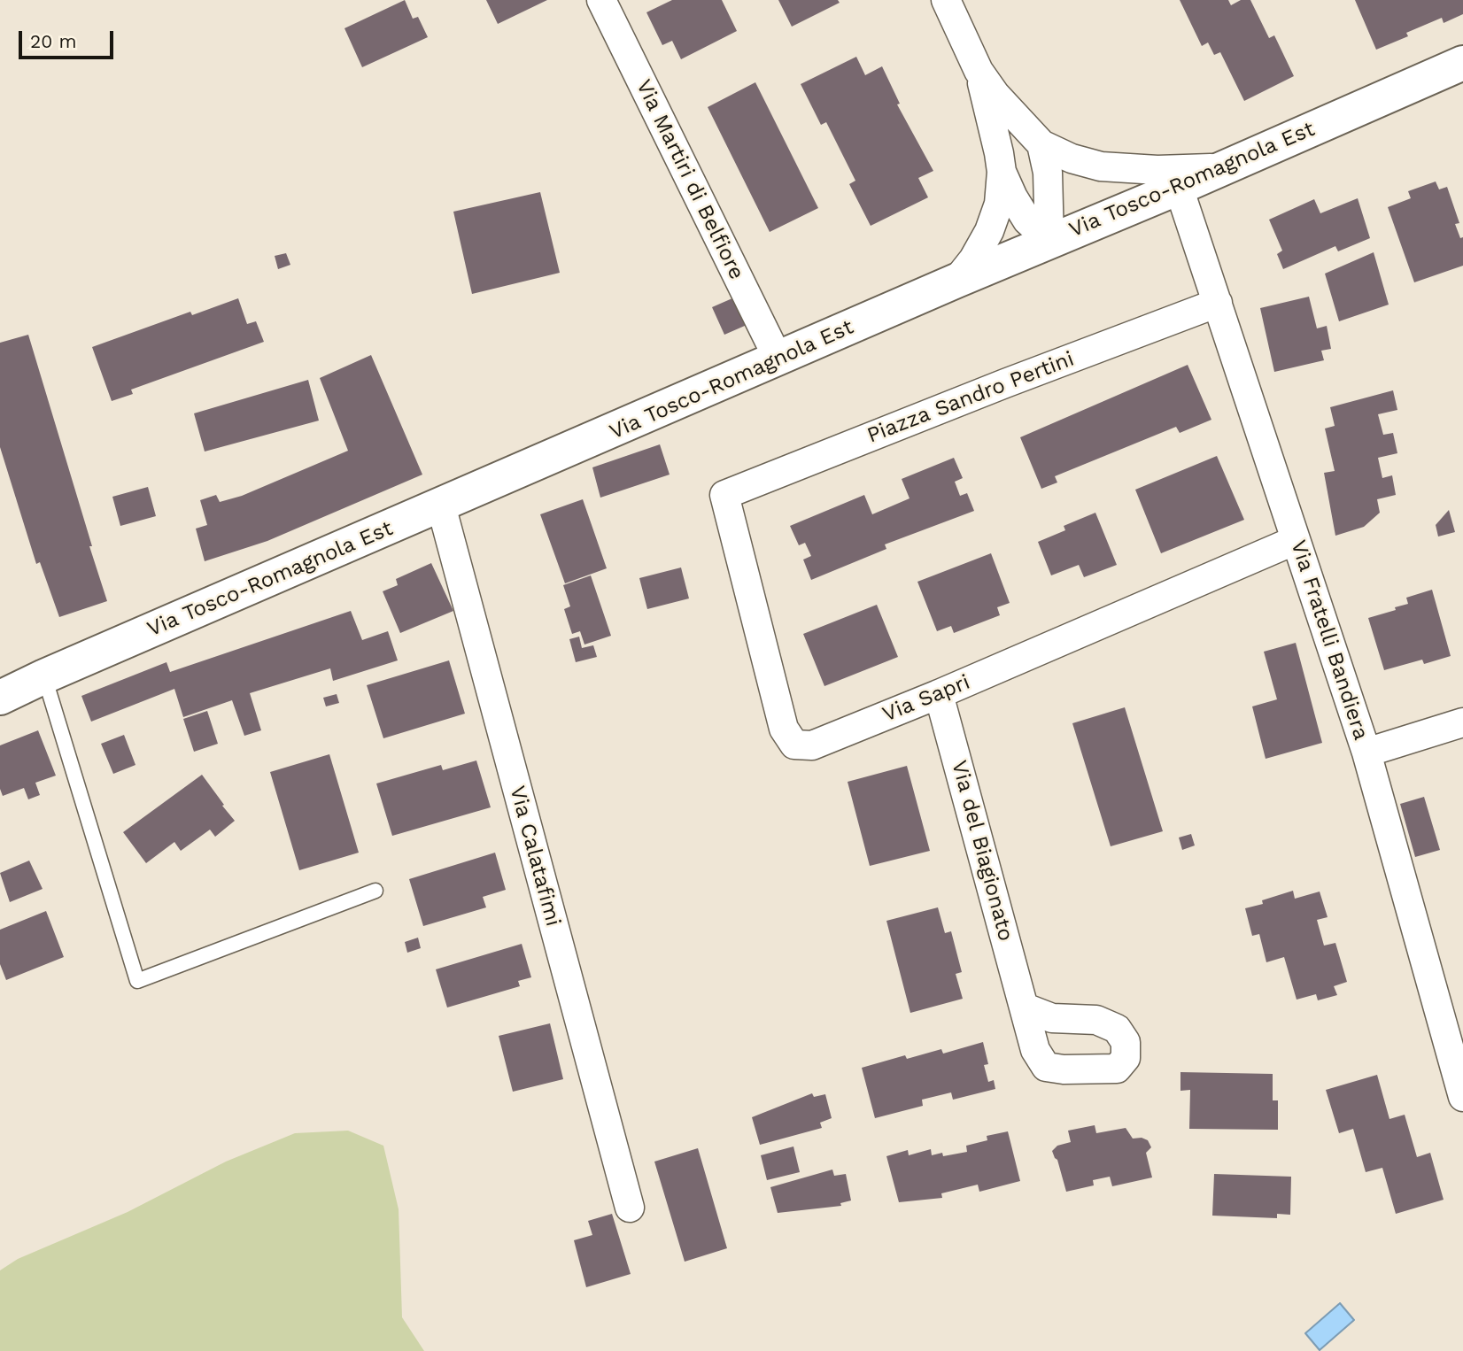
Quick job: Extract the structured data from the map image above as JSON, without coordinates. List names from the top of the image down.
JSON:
{
  "streets": {
    "main road": ["Via Tosco-Romagnola Est"],
    "street": [
      "Via Martiri di Belfiore",
      "Piazza Sandro Pertini",
      "Via Fratelli Bandiera",
      "Via Sapri",
      "Via del Biagionato",
      "Via Calatafimi"
    ]
  },
  "crossings": [
    ["Via Martiri di Belfiore", "Via Tosco-Romagnola Est"],
    ["Via Tosco-Romagnola Est", "Via Fratelli Bandiera"],
    ["Via Tosco-Romagnola Est", "Via Calatafimi"],
    ["Piazza Sandro Pertini", "Via Fratelli Bandiera"],
    ["Piazza Sandro Pertini", "Via Sapri"],
    ["Via Fratelli Bandiera", "Via Sapri"],
    ["Via Sapri", "Via del Biagionato"]
  ],
  "scale_bar": "20 m"
}
